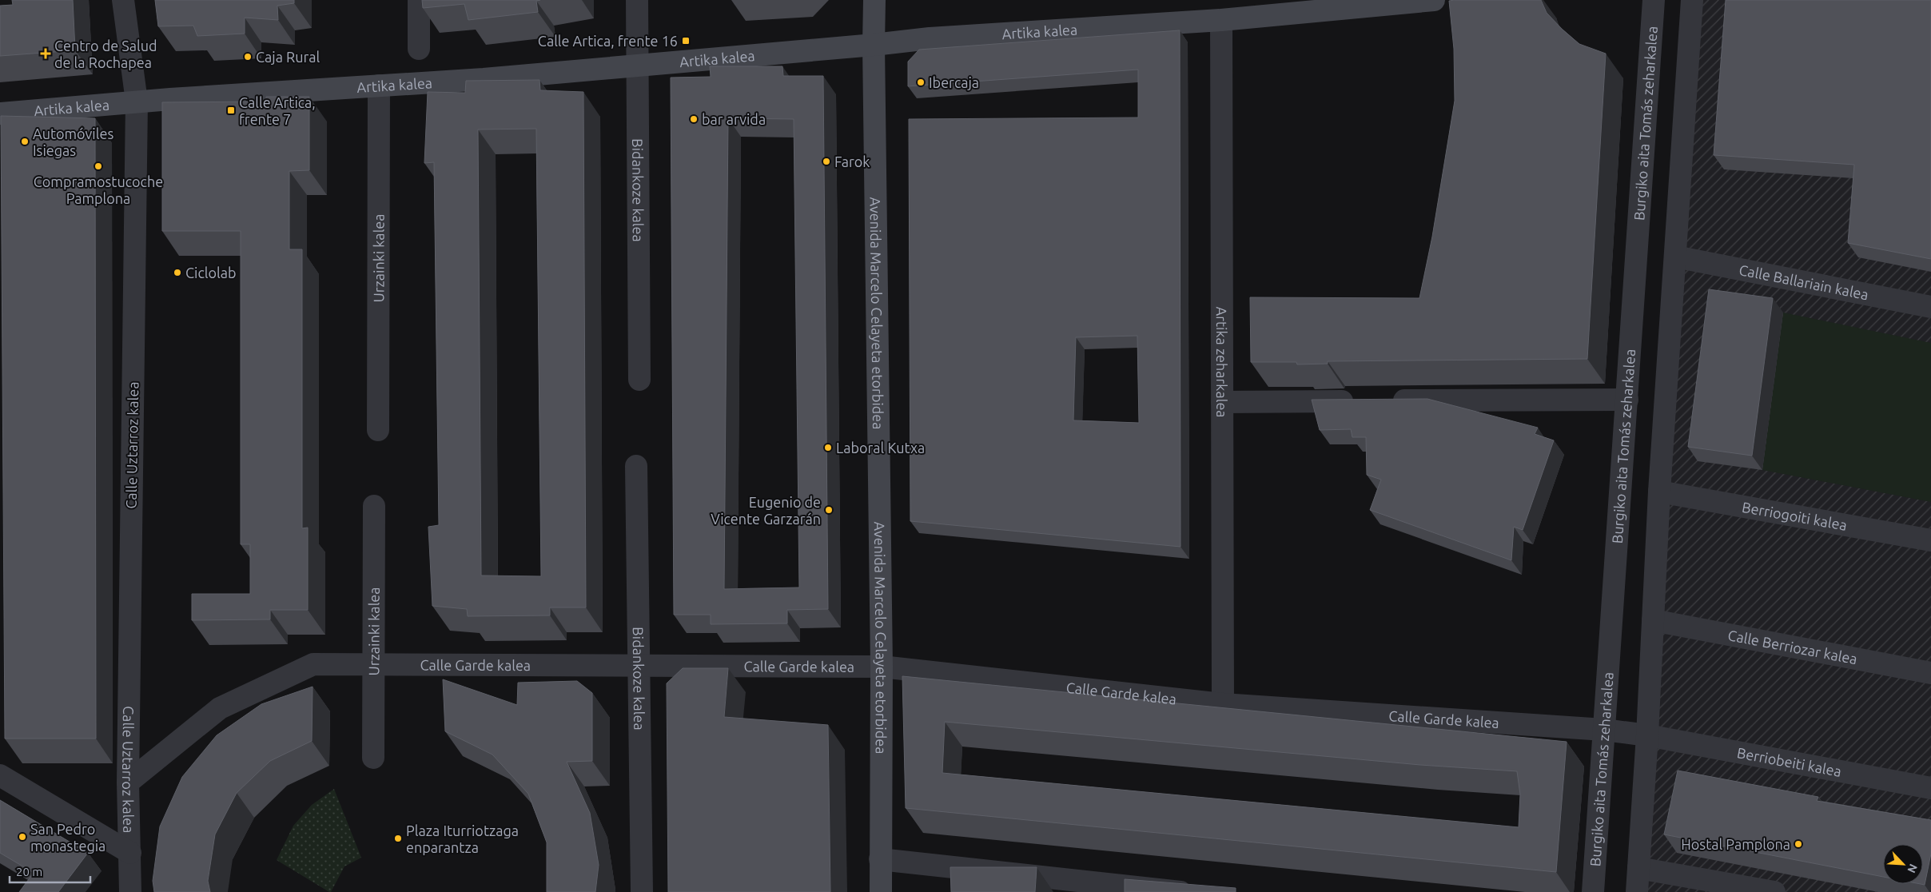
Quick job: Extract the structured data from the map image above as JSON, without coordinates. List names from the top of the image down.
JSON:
{
  "streets": {
    "street": [
      "Artika kalea",
      "Burgiko aita Tomás zeharkalea",
      "Bidankoze kalea",
      "Urzainki kalea",
      "Calle Ballariain kalea",
      "Avenida Marcelo Celayeta etorbidea",
      "Artika zeharkalea",
      "Calle Uztarroz kalea",
      "Berriogoiti kalea",
      "Calle Berriozar kalea",
      "Calle Garde kalea",
      "Berriobeiti kalea"
    ]
  },
  "crossings": [
    ["Artika kalea", "Bidankoze kalea"],
    ["Artika kalea", "Urzainki kalea"],
    ["Artika kalea", "Avenida Marcelo Celayeta etorbidea"],
    ["Artika kalea", "Artika zeharkalea"],
    ["Artika kalea", "Calle Uztarroz kalea"],
    ["Burgiko aita Tomás zeharkalea", "Calle Garde kalea"],
    ["Bidankoze kalea", "Calle Garde kalea"],
    ["Urzainki kalea", "Calle Garde kalea"],
    ["Avenida Marcelo Celayeta etorbidea", "Calle Garde kalea"],
    ["Artika zeharkalea", "Calle Garde kalea"],
    ["Calle Uztarroz kalea", "Calle Garde kalea"],
    ["Calle Garde kalea", "Berriobeiti kalea"]
  ],
  "places": {
    "transit": ["Calle Artica, frente 16", "Calle Artica, frente 7"],
    "health": ["Centro de Salud de la Rochapea"],
    "other": [
      "Caja Rural",
      "Ibercaja",
      "bar arvida",
      "Automóviles Isiegas",
      "Farok",
      "Compramostucoche Pamplona",
      "Ciclolab",
      "Laboral Kutxa",
      "Eugenio de Vicente Garzarán",
      "San Pedro monastegia",
      "Plaza Iturriotzaga enparantza",
      "Hostal Pamplona"
    ]
  },
  "scale_bar": "20 m",
  "north": "bottom right"
}
